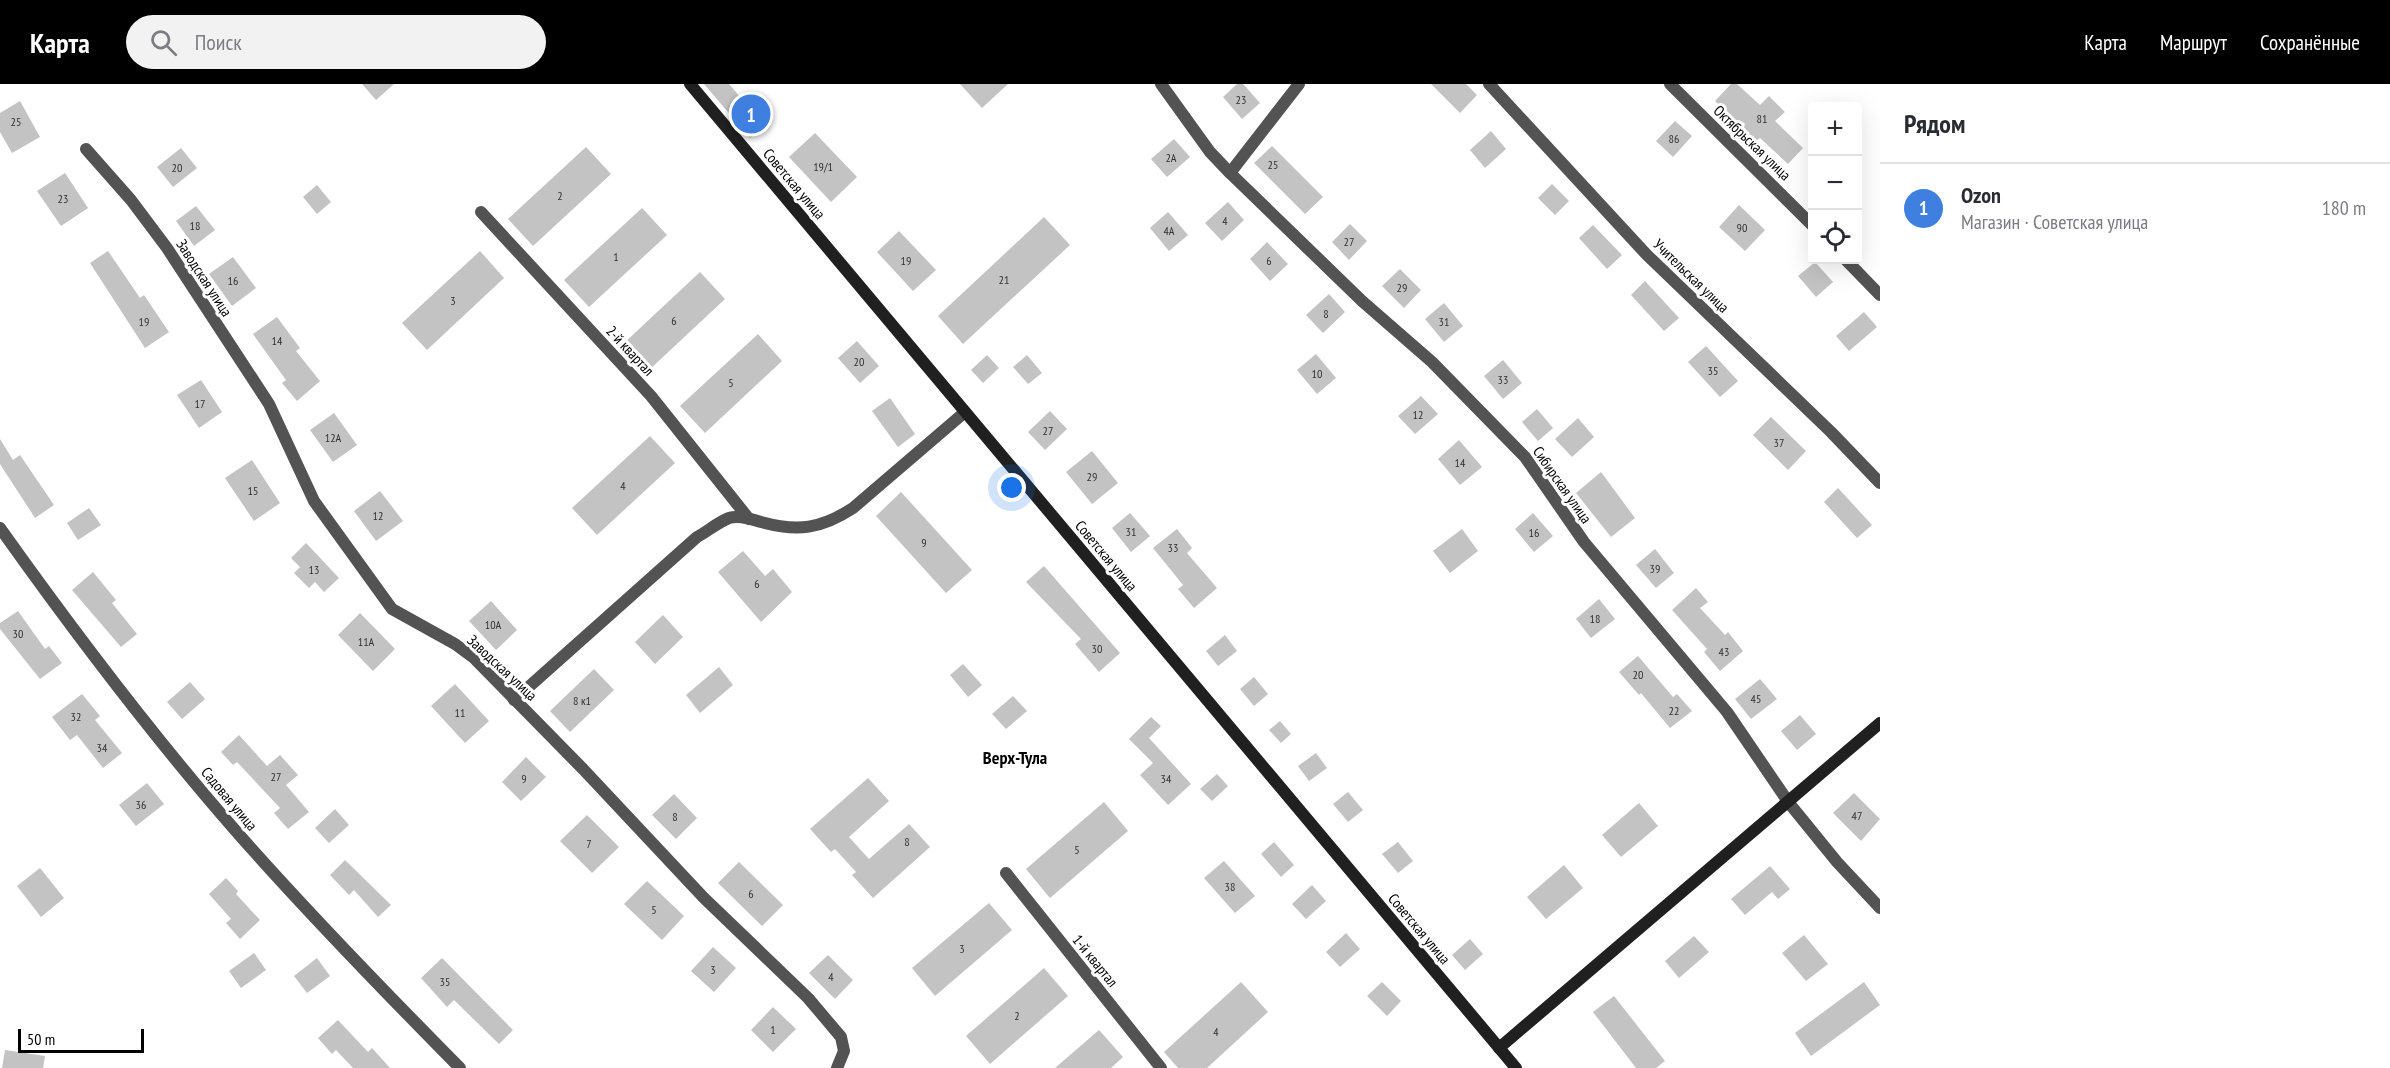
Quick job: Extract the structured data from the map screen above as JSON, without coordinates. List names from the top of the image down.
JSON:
{
  "streets": {
    "main road": ["Советская улица"],
    "street": [
      "Октябрьская улица",
      "Учительская улица",
      "Заводская улица",
      "2-й квартал",
      "Сибирская улица",
      "Садовая улица",
      "1-й квартал"
    ]
  },
  "districts": ["Верх-Тула"],
  "house_numbers": [
    "23",
    "81",
    "25",
    "86",
    "2А",
    "25",
    "19/1",
    "20",
    "2",
    "23",
    "4",
    "18",
    "90",
    "4А",
    "27",
    "1",
    "19",
    "6",
    "21",
    "16",
    "29",
    "3",
    "8",
    "6",
    "19",
    "31",
    "14",
    "20",
    "35",
    "10",
    "33",
    "5",
    "17",
    "12",
    "27",
    "12А",
    "37",
    "14",
    "29",
    "4",
    "15",
    "12",
    "31",
    "16",
    "9",
    "33",
    "39",
    "13",
    "6",
    "18",
    "10А",
    "30",
    "11А",
    "30",
    "43",
    "20",
    "45",
    "8 к1",
    "22",
    "11",
    "32",
    "34",
    "27",
    "9",
    "34",
    "36",
    "47",
    "8",
    "8",
    "7",
    "5",
    "38",
    "6",
    "5",
    "3",
    "3",
    "4",
    "35",
    "2",
    "1",
    "4"
  ],
  "scale_bar": "50 m",
  "page": {
    "header": "Карта",
    "search": "Поиск",
    "nav": ["Карта", "Маршрут", "Сохранённые"],
    "heading": "Рядом",
    "pins": "1",
    "map_buttons": ["+", "−"],
    "list": [
      {
        "mark": "1",
        "name": "Ozon",
        "note": "Магазин · Советская улица",
        "value": "180 m"
      }
    ],
    "scale": "50 m"
  }
}
